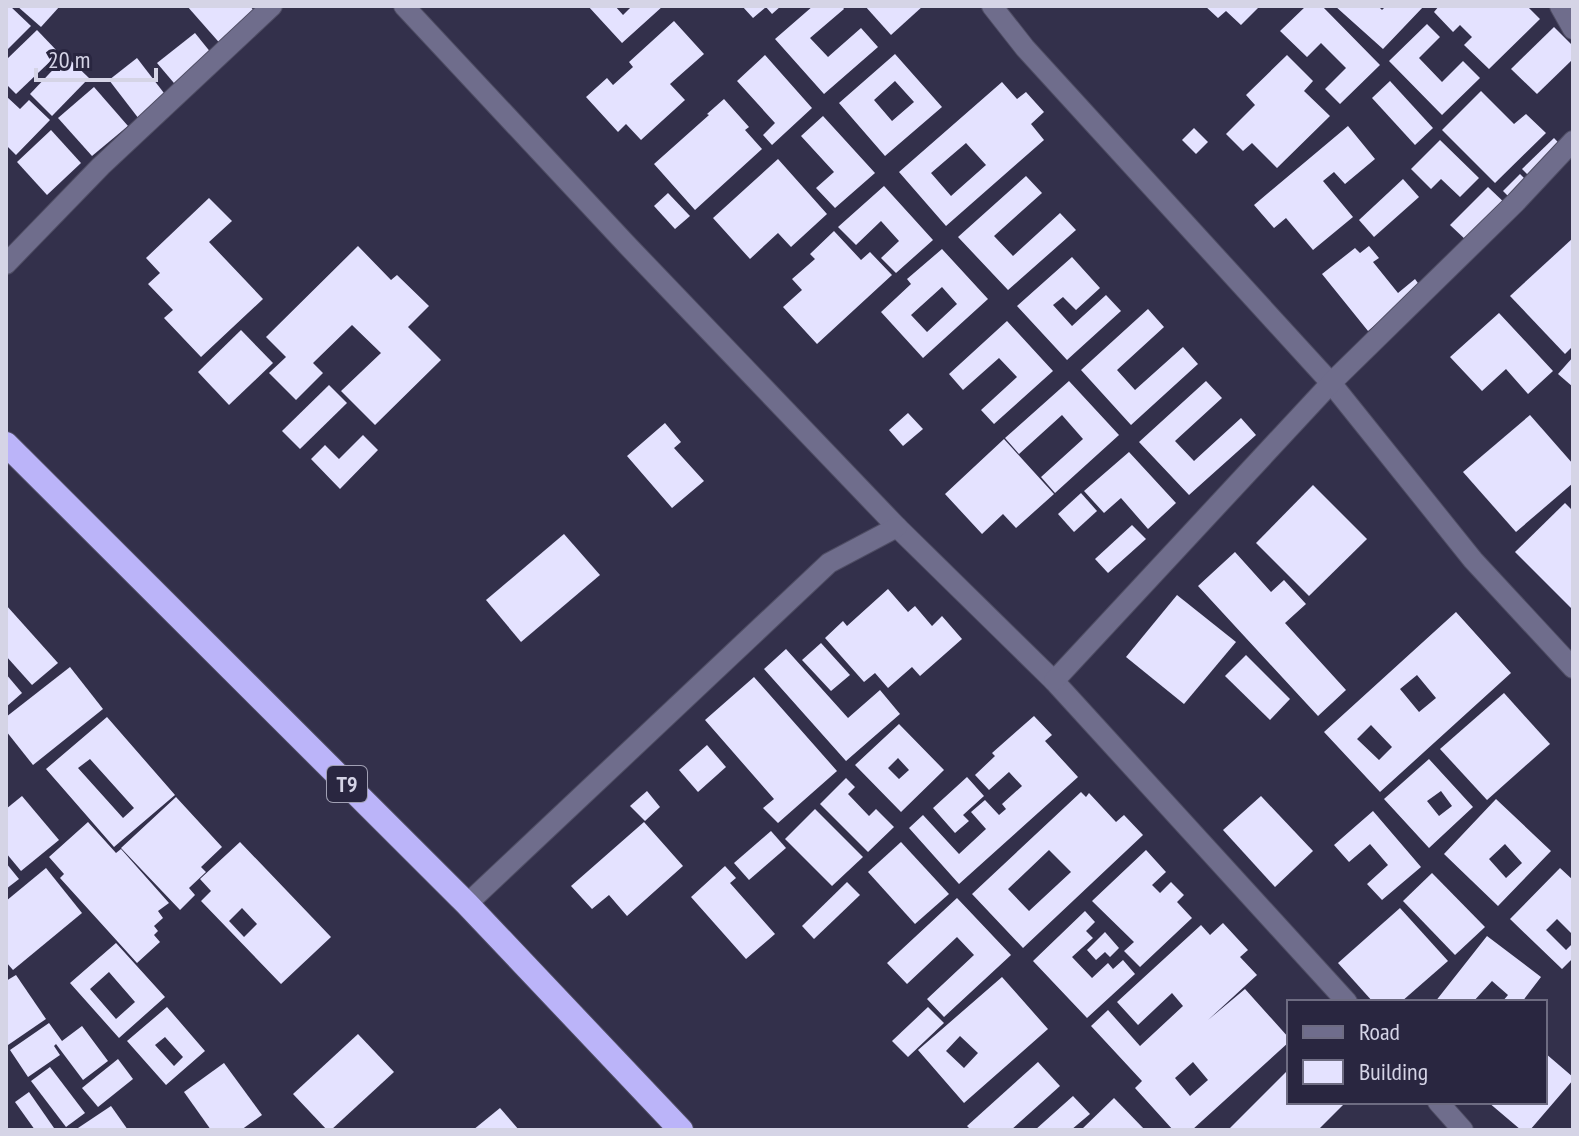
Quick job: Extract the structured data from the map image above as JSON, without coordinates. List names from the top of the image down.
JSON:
{
  "streets": {
    "highway": ["T9"]
  },
  "legend": ["Road", "Building"],
  "scale_bar": "20 m"
}
